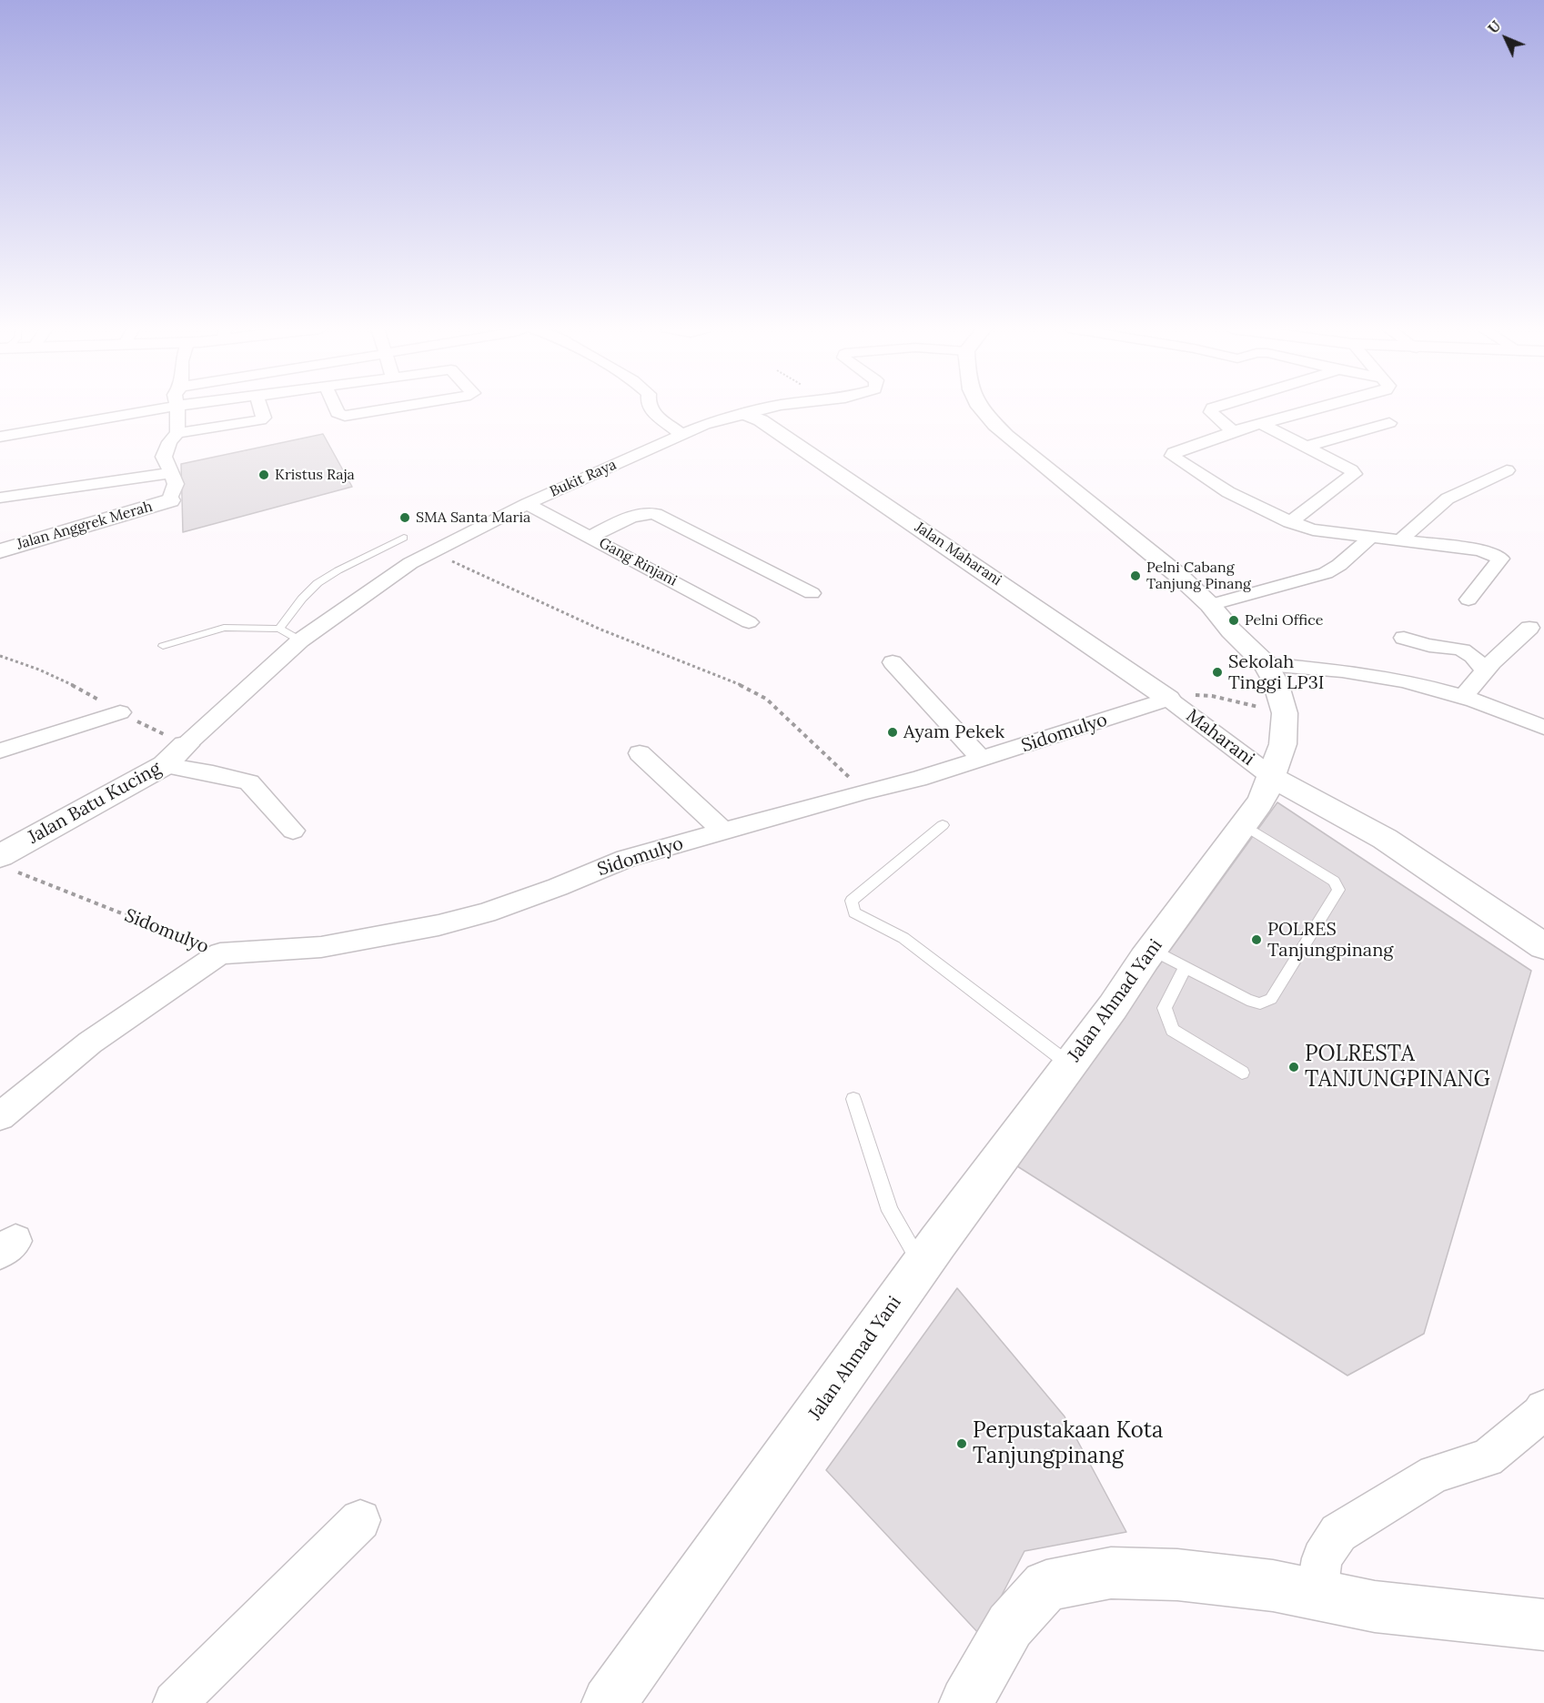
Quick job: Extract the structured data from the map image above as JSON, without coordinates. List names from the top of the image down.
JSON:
{
  "streets": {
    "main road": [
      "Jalan Anggrek Merah",
      "Jalan Maharani",
      "Jalan Batu Kucing",
      "Jalan Ahmad Yani"
    ],
    "street": [
      "Bukit Raya",
      "Gang Rinjani",
      "Sidomulyo",
      "Maharani"
    ]
  },
  "crossings": [
    ["Bukit Raya", "Jalan Maharani"],
    ["Bukit Raya", "Gang Rinjani"],
    ["Bukit Raya", "Jalan Batu Kucing"],
    ["Jalan Maharani", "Sidomulyo"],
    ["Jalan Maharani", "Maharani"],
    ["Sidomulyo", "Maharani"],
    ["Sidomulyo", "Jalan Batu Kucing"],
    ["Maharani", "Jalan Ahmad Yani"]
  ],
  "places": [
    "Kristus Raja",
    "SMA Santa Maria",
    "Pelni Cabang Tanjung Pinang",
    "Pelni Office",
    "Sekolah Tinggi LP3I",
    "Ayam Pekek",
    "POLRES Tanjungpinang",
    "POLRESTA TANJUNGPINANG",
    "Perpustakaan Kota Tanjungpinang"
  ],
  "north": "top left"
}
